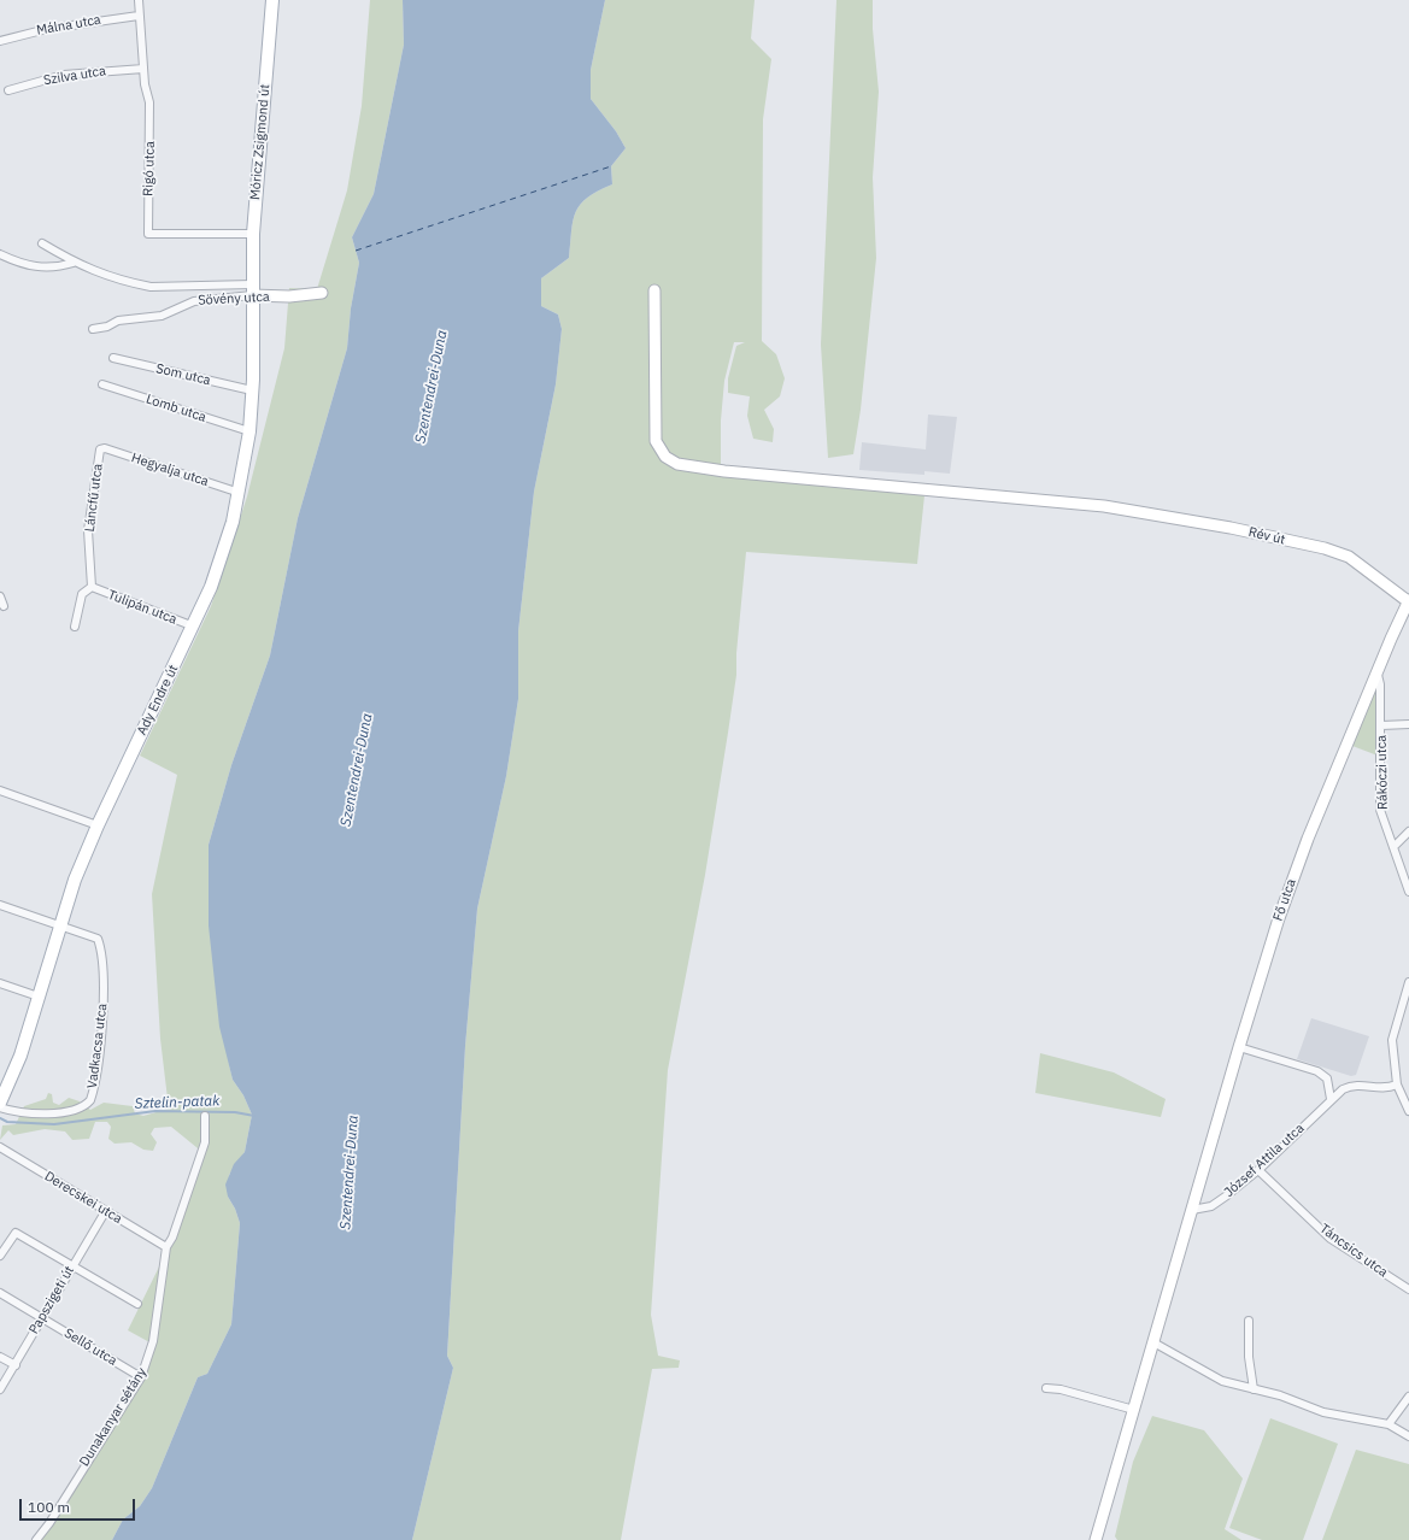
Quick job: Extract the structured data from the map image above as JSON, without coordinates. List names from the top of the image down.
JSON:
{
  "streets": {
    "main road": ["Móricz Zsigmond út", "Ady Endre út"],
    "street": [
      "Málna utca",
      "Szilva utca",
      "Rigó utca",
      "Sövény utca",
      "Som utca",
      "Lomb utca",
      "Hegyalja utca",
      "Láncfű utca",
      "Rév út",
      "Tulipán utca",
      "Rákóczi utca",
      "Fő utca",
      "Vadkacsa utca",
      "József Attila utca",
      "Derecskei utca",
      "Táncsics utca",
      "Papszigeti út",
      "Sellő utca",
      "Dunakanyar sétány"
    ]
  },
  "crossings": [
    ["Málna utca", "Rigó utca"],
    ["Szilva utca", "Rigó utca"],
    ["Móricz Zsigmond út", "Rigó utca"],
    ["Móricz Zsigmond út", "Sövény utca"],
    ["Móricz Zsigmond út", "Ady Endre út"],
    ["Sövény utca", "Ady Endre út"],
    ["Som utca", "Ady Endre út"],
    ["Lomb utca", "Ady Endre út"],
    ["Hegyalja utca", "Láncfű utca"],
    ["Hegyalja utca", "Ady Endre út"],
    ["Láncfű utca", "Tulipán utca"],
    ["Rév út", "Fő utca"],
    ["Tulipán utca", "Ady Endre út"],
    ["Ady Endre út", "Vadkacsa utca"],
    ["Rákóczi utca", "Fő utca"],
    ["Fő utca", "József Attila utca"],
    ["József Attila utca", "Táncsics utca"],
    ["Derecskei utca", "Papszigeti út"],
    ["Derecskei utca", "Dunakanyar sétány"],
    ["Papszigeti út", "Sellő utca"],
    ["Sellő utca", "Dunakanyar sétány"]
  ],
  "water": ["Szentendrei-Duna", "Sztelin-patak"],
  "scale_bar": "100 m"
}
